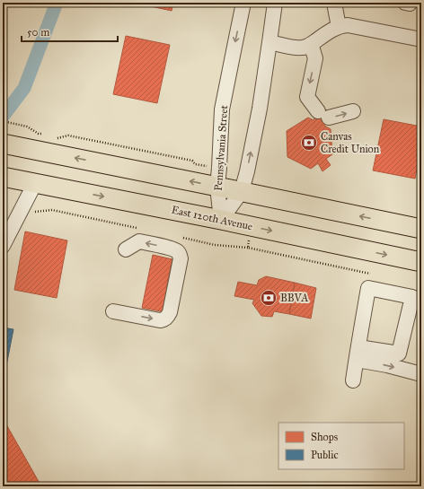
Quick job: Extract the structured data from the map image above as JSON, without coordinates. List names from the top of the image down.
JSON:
{
  "streets": {
    "main road": ["East 120th Avenue"],
    "street": ["Pennsylvania Street"]
  },
  "crossings": [
    ["Pennsylvania Street", "East 120th Avenue"]
  ],
  "places": {
    "bank": ["Canvas Credit Union", "BBVA"]
  },
  "legend": ["Shops", "Public"],
  "scale_bar": "50 m"
}
